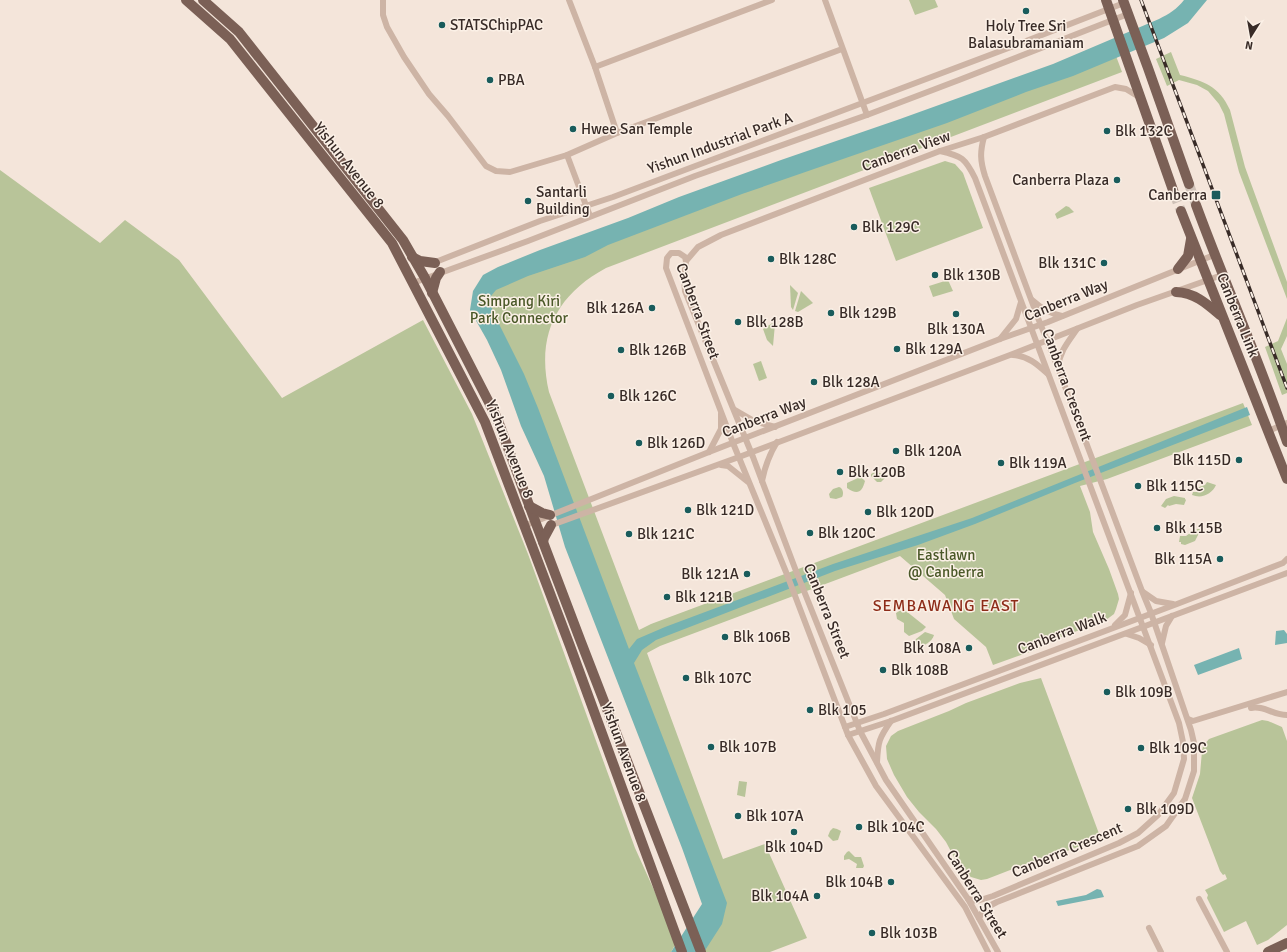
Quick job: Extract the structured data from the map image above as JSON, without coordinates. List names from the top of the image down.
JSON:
{
  "streets": {
    "main road": ["Yishun Avenue 8", "Canberra Link"],
    "street": [
      "Yishun Industrial Park A",
      "Canberra View",
      "Canberra Way",
      "Canberra Street",
      "Canberra Crescent",
      "Canberra Walk"
    ]
  },
  "crossings": [
    ["Yishun Industrial Park A", "Yishun Avenue 8"],
    ["Canberra View", "Canberra Street"],
    ["Canberra View", "Canberra Crescent"],
    ["Yishun Avenue 8", "Canberra Way"],
    ["Canberra Way", "Canberra Street"],
    ["Canberra Way", "Canberra Link"],
    ["Canberra Way", "Canberra Crescent"],
    ["Canberra Street", "Canberra Crescent"],
    ["Canberra Street", "Canberra Walk"],
    ["Canberra Crescent", "Canberra Walk"]
  ],
  "districts": ["SEMBAWANG EAST"],
  "parks": ["Simpang Kiri Park Connector", "Eastlawn @ Canberra"],
  "places": {
    "other": [
      "Holy Tree Sri Balasubramaniam",
      "STATSChipPAC",
      "PBA",
      "Hwee San Temple",
      "Blk 132C",
      "Canberra Plaza",
      "Santarli Building",
      "Blk 129C",
      "Blk 128C",
      "Blk 131C",
      "Blk 130B",
      "Blk 126A",
      "Blk 129B",
      "Blk 130A",
      "Blk 128B",
      "Blk 129A",
      "Blk 126B",
      "Blk 128A",
      "Blk 126C",
      "Blk 126D",
      "Blk 120A",
      "Blk 115D",
      "Blk 119A",
      "Blk 120B",
      "Blk 115C",
      "Blk 121D",
      "Blk 120D",
      "Blk 115B",
      "Blk 120C",
      "Blk 121C",
      "Blk 115A",
      "Blk 121A",
      "Blk 121B",
      "Blk 106B",
      "Blk 108A",
      "Blk 108B",
      "Blk 107C",
      "Blk 109B",
      "Blk 105",
      "Blk 107B",
      "Blk 109C",
      "Blk 109D",
      "Blk 107A",
      "Blk 104C",
      "Blk 104D",
      "Blk 104B",
      "Blk 104A",
      "Blk 103B"
    ],
    "transit": ["Canberra"]
  },
  "north": "bottom"
}
